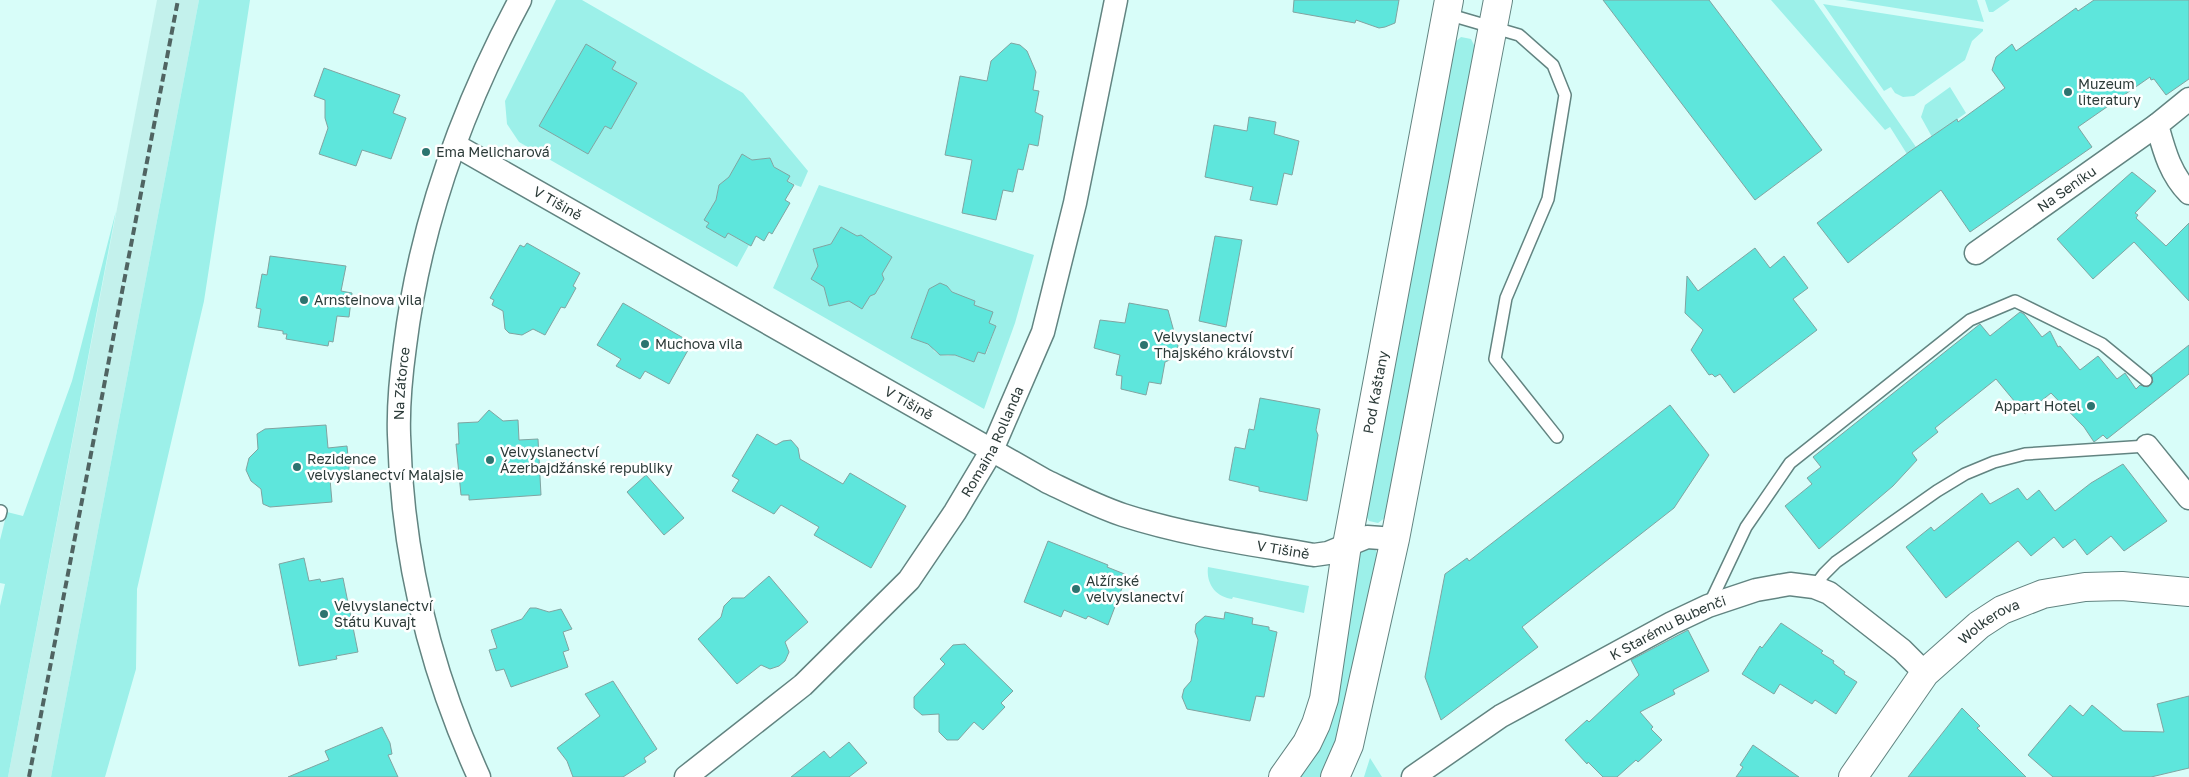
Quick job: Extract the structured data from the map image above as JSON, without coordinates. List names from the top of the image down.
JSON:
{
  "streets": {
    "main road": ["Pod Kaštany", "Wolkerova"],
    "street": [
      "Na Seníku",
      "V Tišině",
      "Na Zátorce",
      "Romaina Rollanda",
      "K Starému Bubenči"
    ]
  },
  "crossings": [
    ["V Tišině", "Na Zátorce"],
    ["V Tišině", "Pod Kaštany"],
    ["V Tišině", "Romaina Rollanda"],
    ["Wolkerova", "K Starému Bubenči"]
  ],
  "places": [
    "Muzeum literatury",
    "Ema Melicharová",
    "Arnsteinova vila",
    "Muchova vila",
    "Velvyslanectví Thajského království",
    "Appart Hotel",
    "Velvyslanectví Ázerbajdžánské republiky",
    "Rezidence velvyslanectví Malajsie",
    "Alžírské velvyslanectví",
    "Velvyslanectví Státu Kuvajt"
  ]
}
